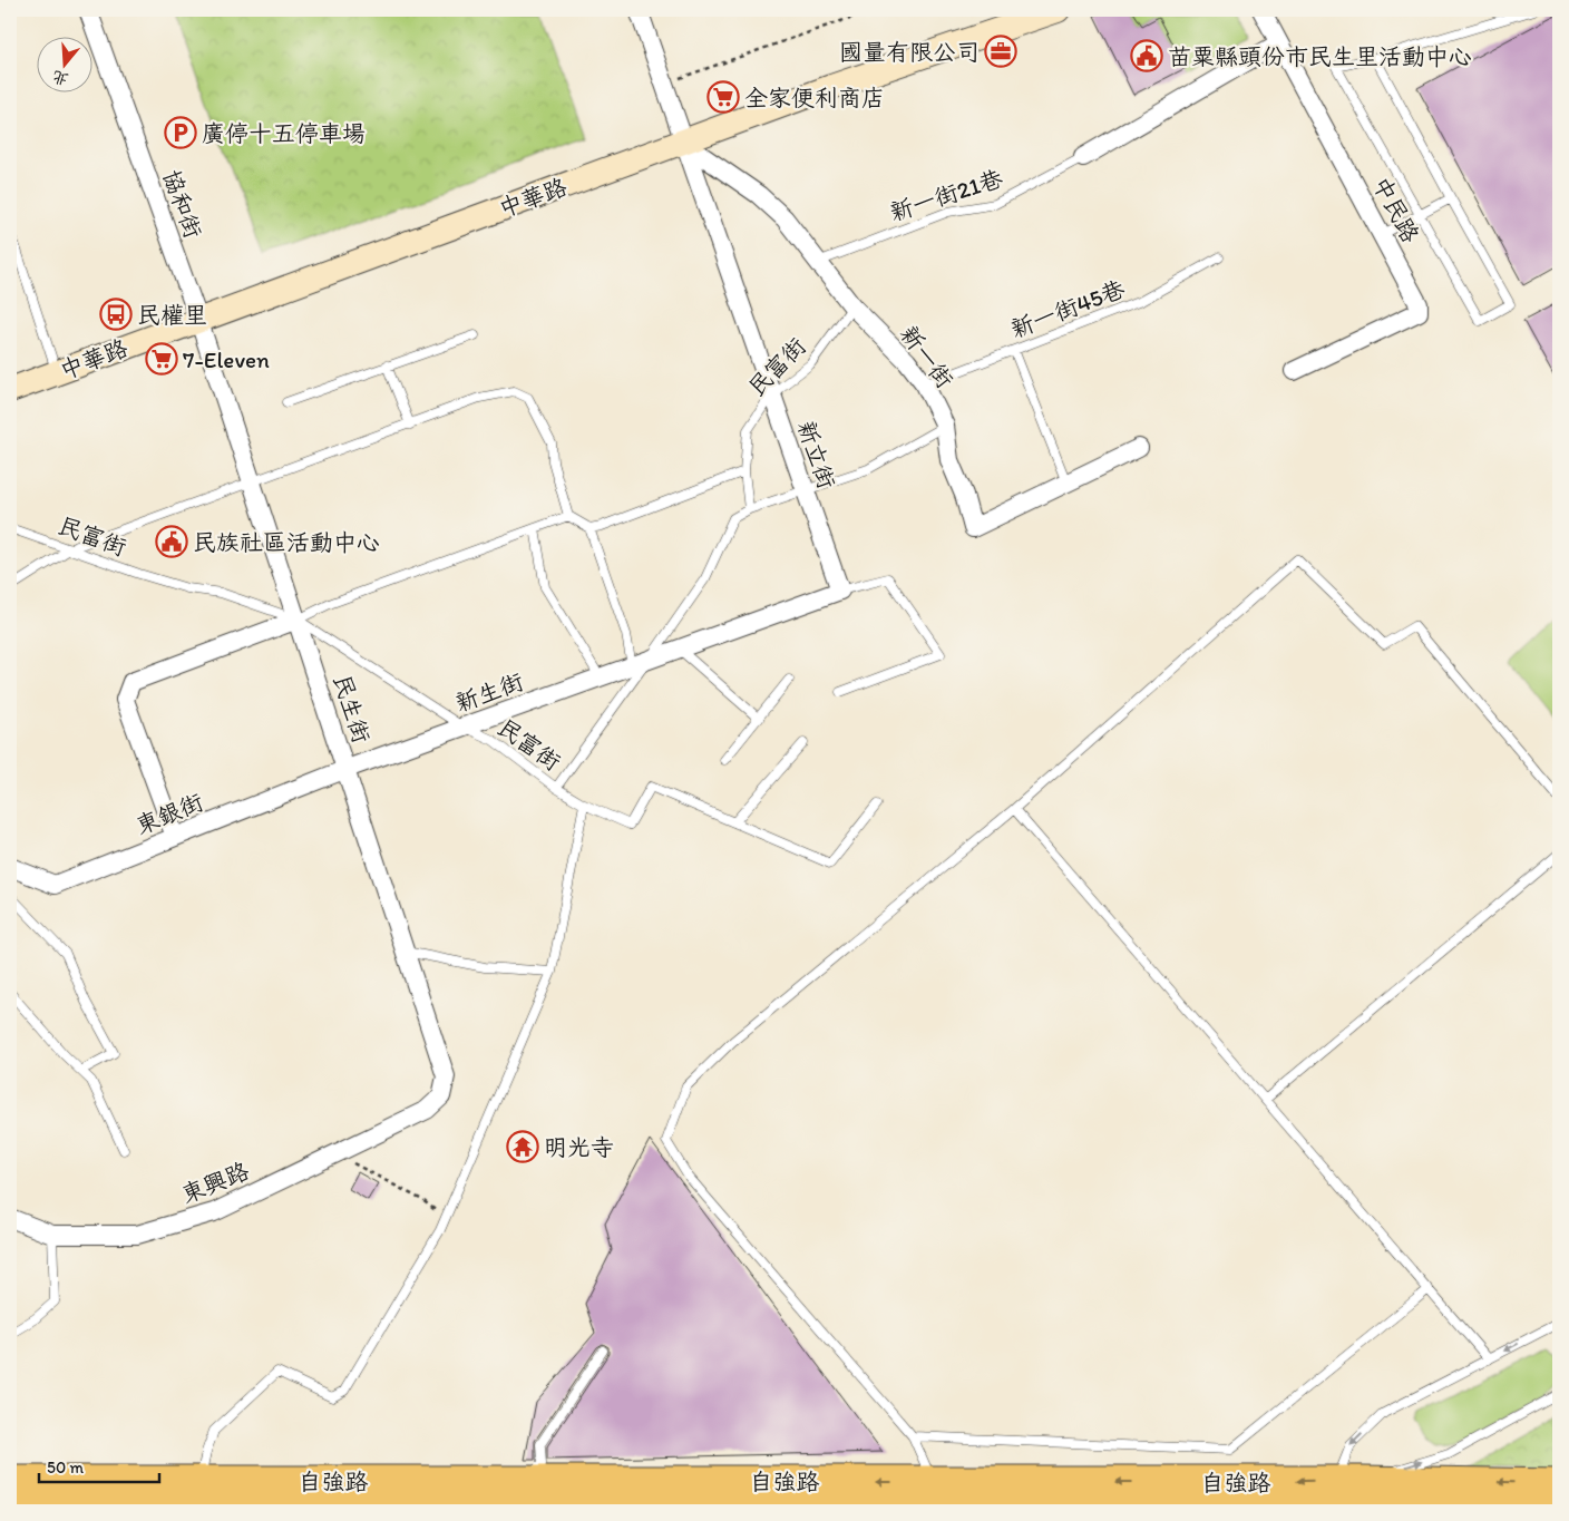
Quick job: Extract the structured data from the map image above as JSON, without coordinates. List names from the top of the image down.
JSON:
{
  "streets": {
    "main road": ["自強路"],
    "street": [
      "中華路",
      "協和街",
      "中民路",
      "新一街",
      "新立街",
      "新生街",
      "民生街",
      "東銀街",
      "東興路"
    ],
    "lane": ["新一街21巷", "新一街45巷", "民富街"]
  },
  "crossings": [
    ["新一街21巷", "新一街"],
    ["中華路", "協和街"],
    ["中華路", "新一街"],
    ["中華路", "新立街"],
    ["中華路", "民生街"],
    ["協和街", "民生街"],
    ["新一街45巷", "新一街"],
    ["新一街", "民富街"],
    ["新一街", "新立街"],
    ["民富街", "新立街"],
    ["民富街", "新生街"],
    ["民富街", "民生街"],
    ["新生街", "民生街"],
    ["新生街", "東銀街"],
    ["民生街", "東銀街"],
    ["民生街", "東興路"]
  ],
  "places": {
    "office": ["國量有限公司"],
    "public building": ["苗粟縣頭份巿民生里活動中心", "民族社區活動中心"],
    "supermarket": ["全家便利商店", "7-Eleven"],
    "parking": ["廣停十五停車場"],
    "bus stop": ["民權里"],
    "temple": ["明光寺"]
  },
  "scale_bar": "50 m",
  "north": "bottom"
}
